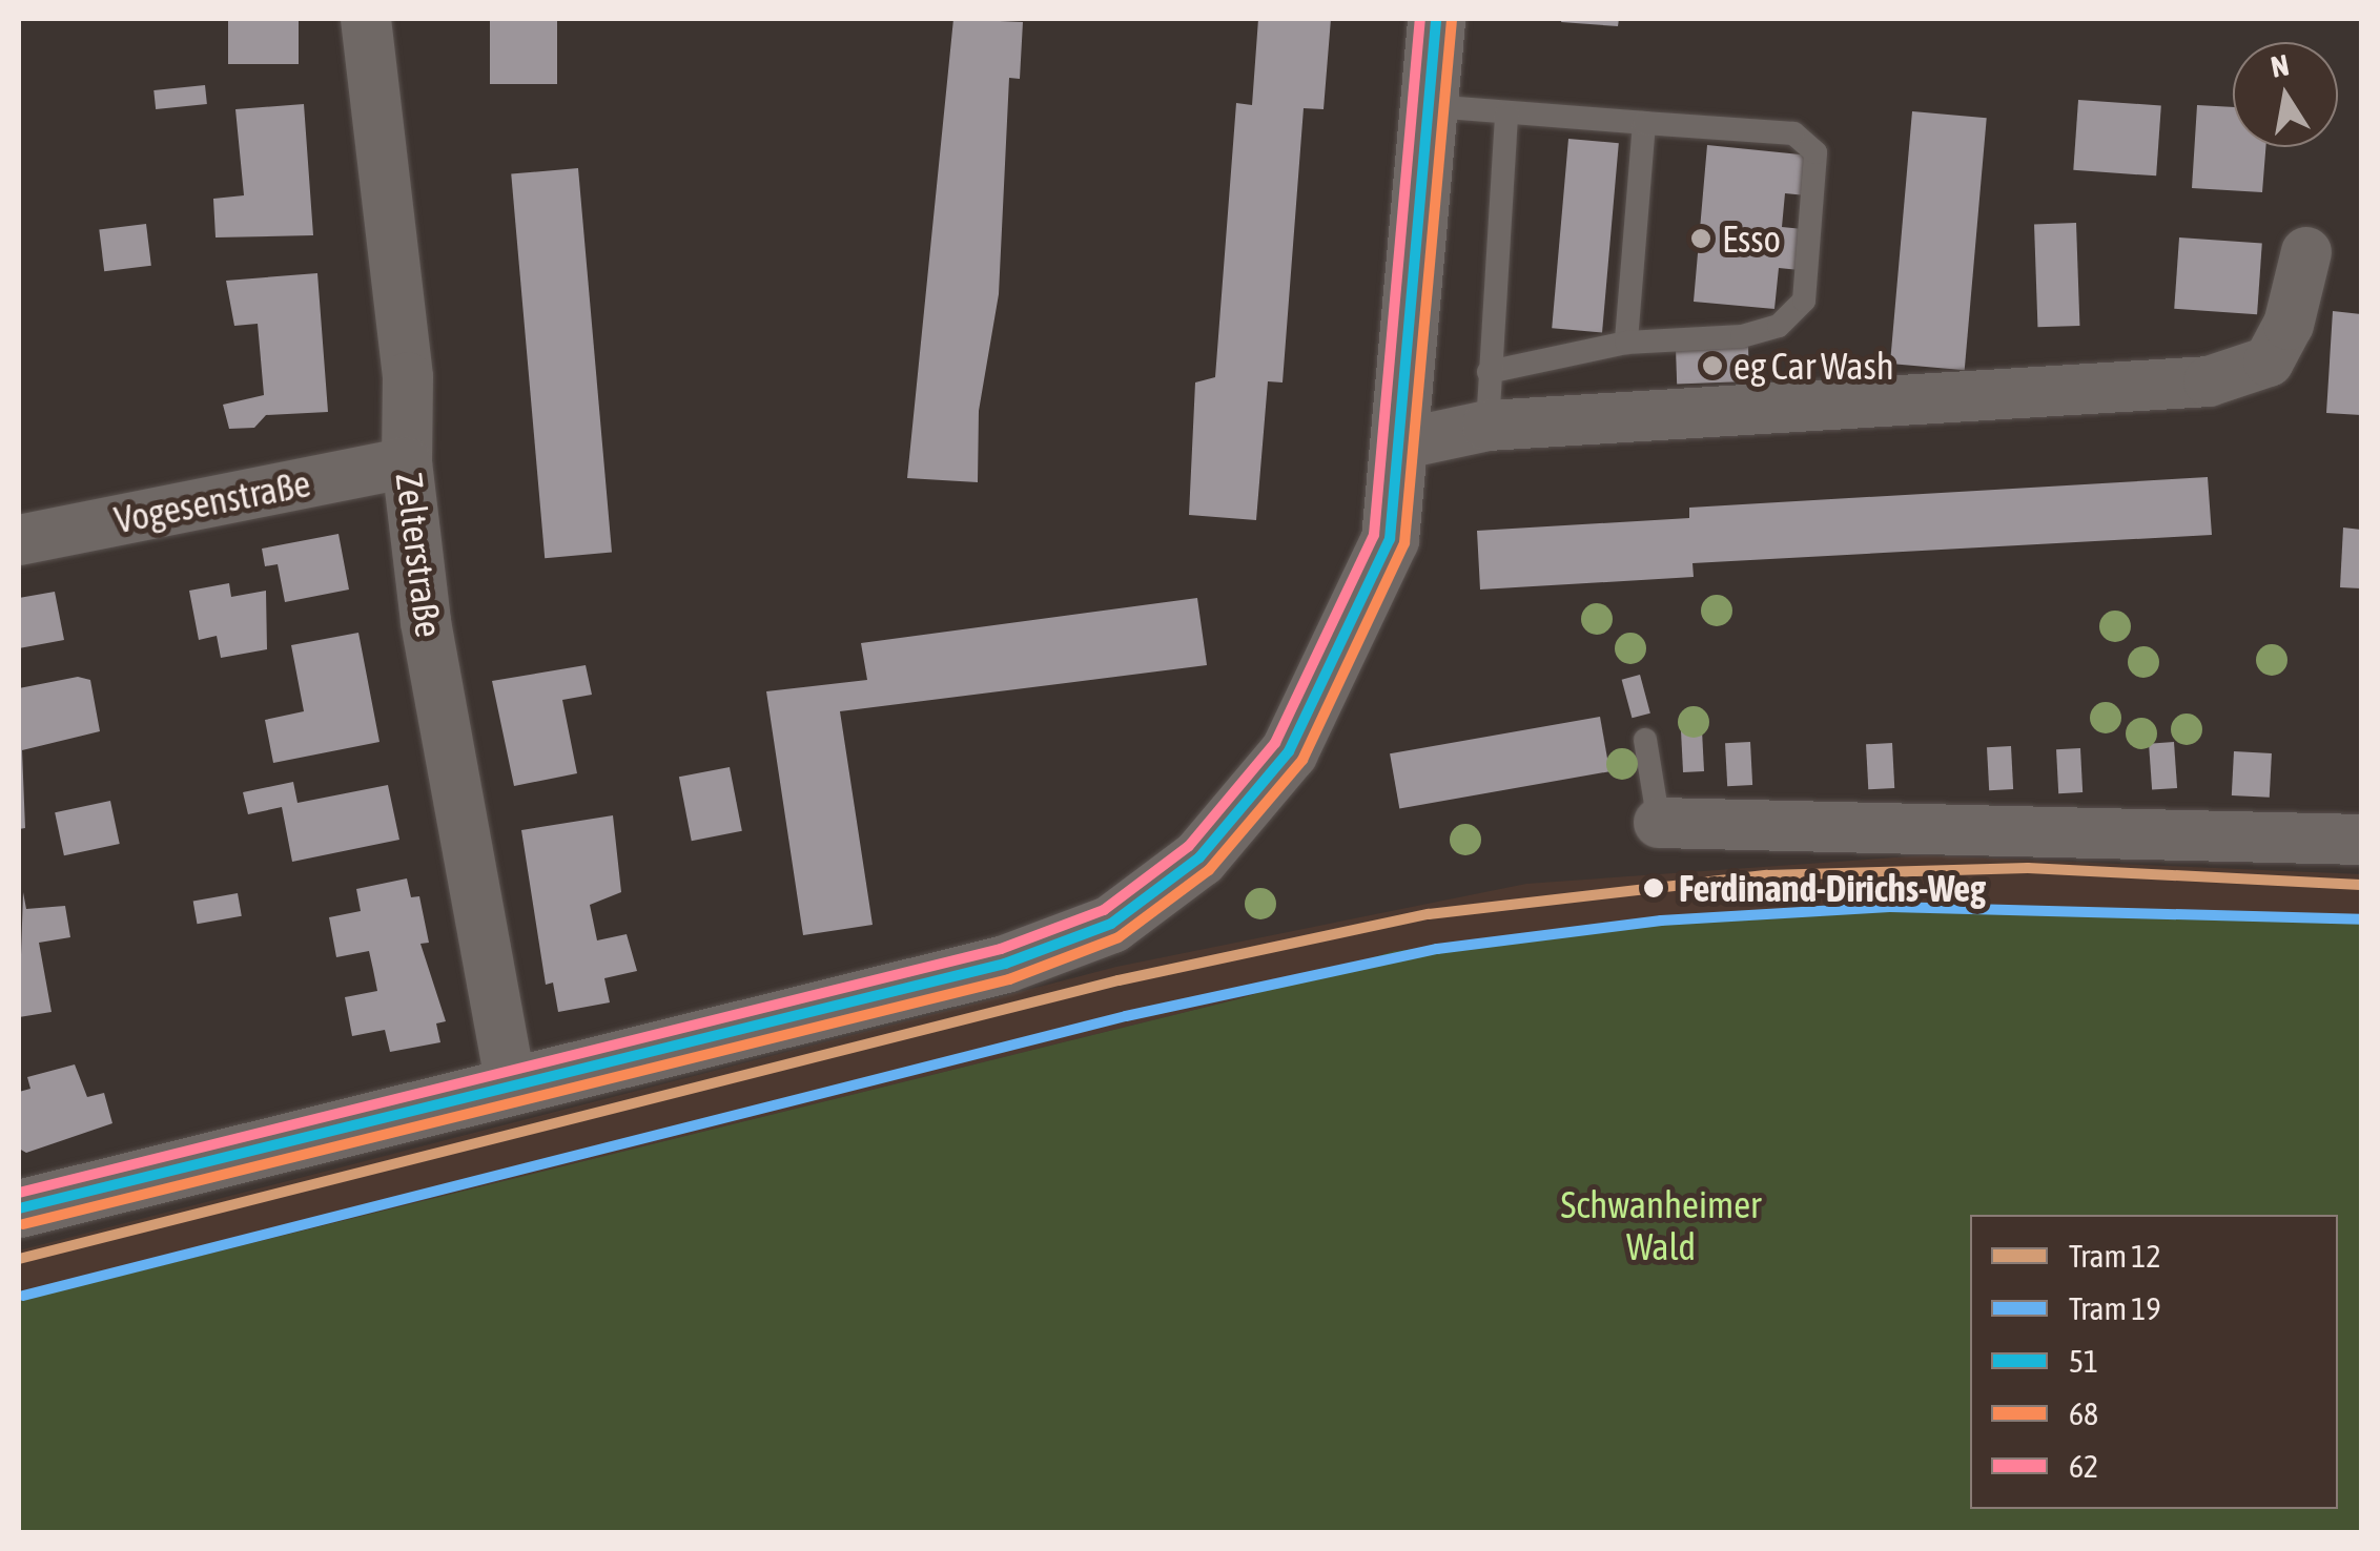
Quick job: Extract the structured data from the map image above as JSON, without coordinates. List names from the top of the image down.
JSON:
{
  "streets": {
    "street": ["Vogesenstraße", "Zelterstraße"]
  },
  "crossings": [
    ["Vogesenstraße", "Zelterstraße"]
  ],
  "parks": ["Schwanheimer Wald"],
  "places": ["Esso", "eg Car Wash", "Ferdinand-Dirichs-Weg"],
  "lines": [
    "transit line 51",
    "transit line 62",
    "transit line 68",
    "tram line 12",
    "tram line 19"
  ],
  "legend": [
    "Tram 12",
    "Tram 19",
    "51",
    "68",
    "62"
  ],
  "north": "top"
}
